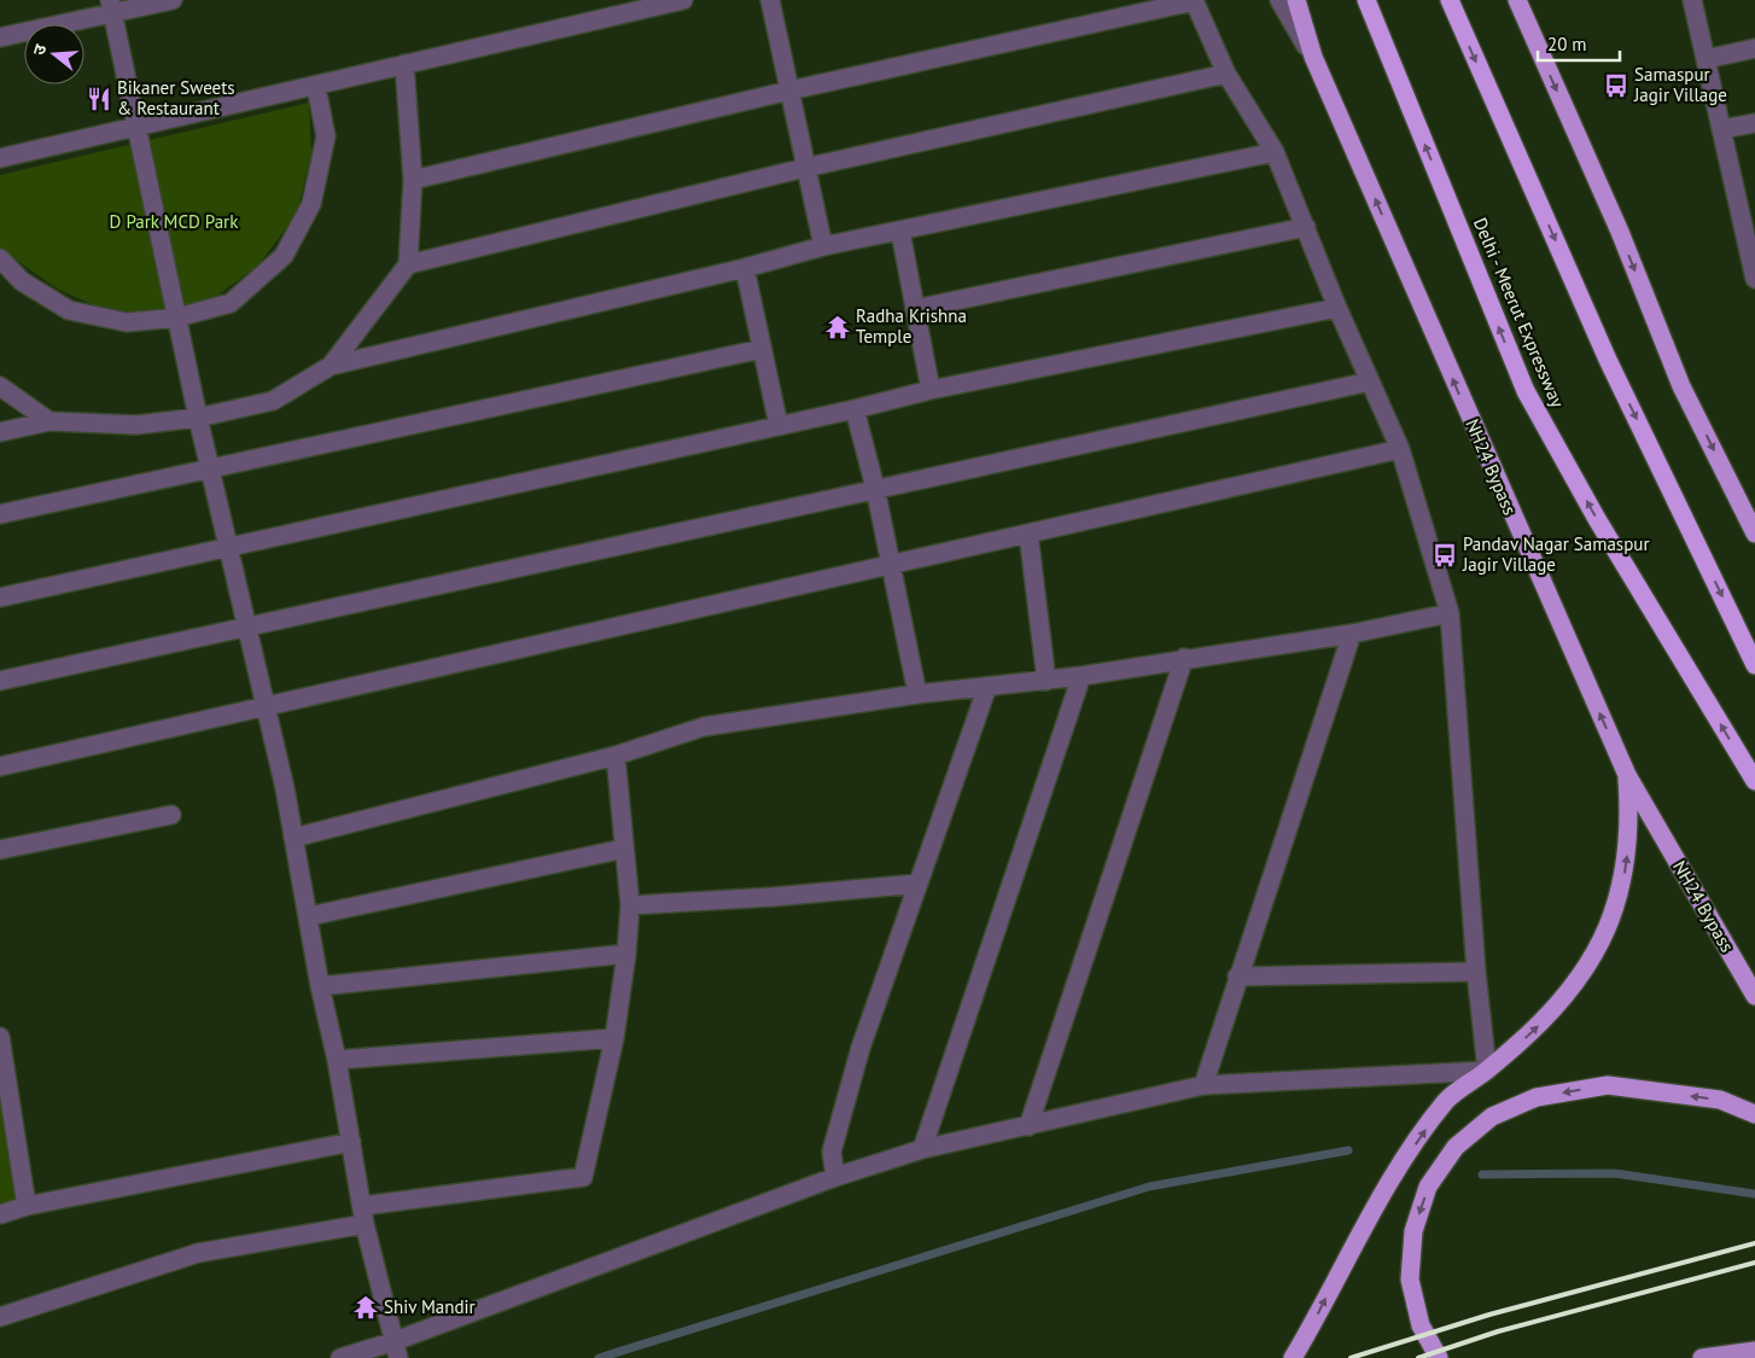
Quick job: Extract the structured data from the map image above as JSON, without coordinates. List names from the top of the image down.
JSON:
{
  "streets": {
    "highway": ["Delhi - Meerut Expressway", "NH24 Bypass"]
  },
  "parks": ["D Park MCD Park"],
  "places": {
    "bus stop": ["Samaspur Jagir Village", "Pandav Nagar Samaspur Jagir Village"],
    "restaurant": ["Bikaner Sweets & Restaurant"],
    "temple": ["Radha Krishna Temple", "Shiv Mandir"]
  },
  "scale_bar": "20 m",
  "north": "left"
}
